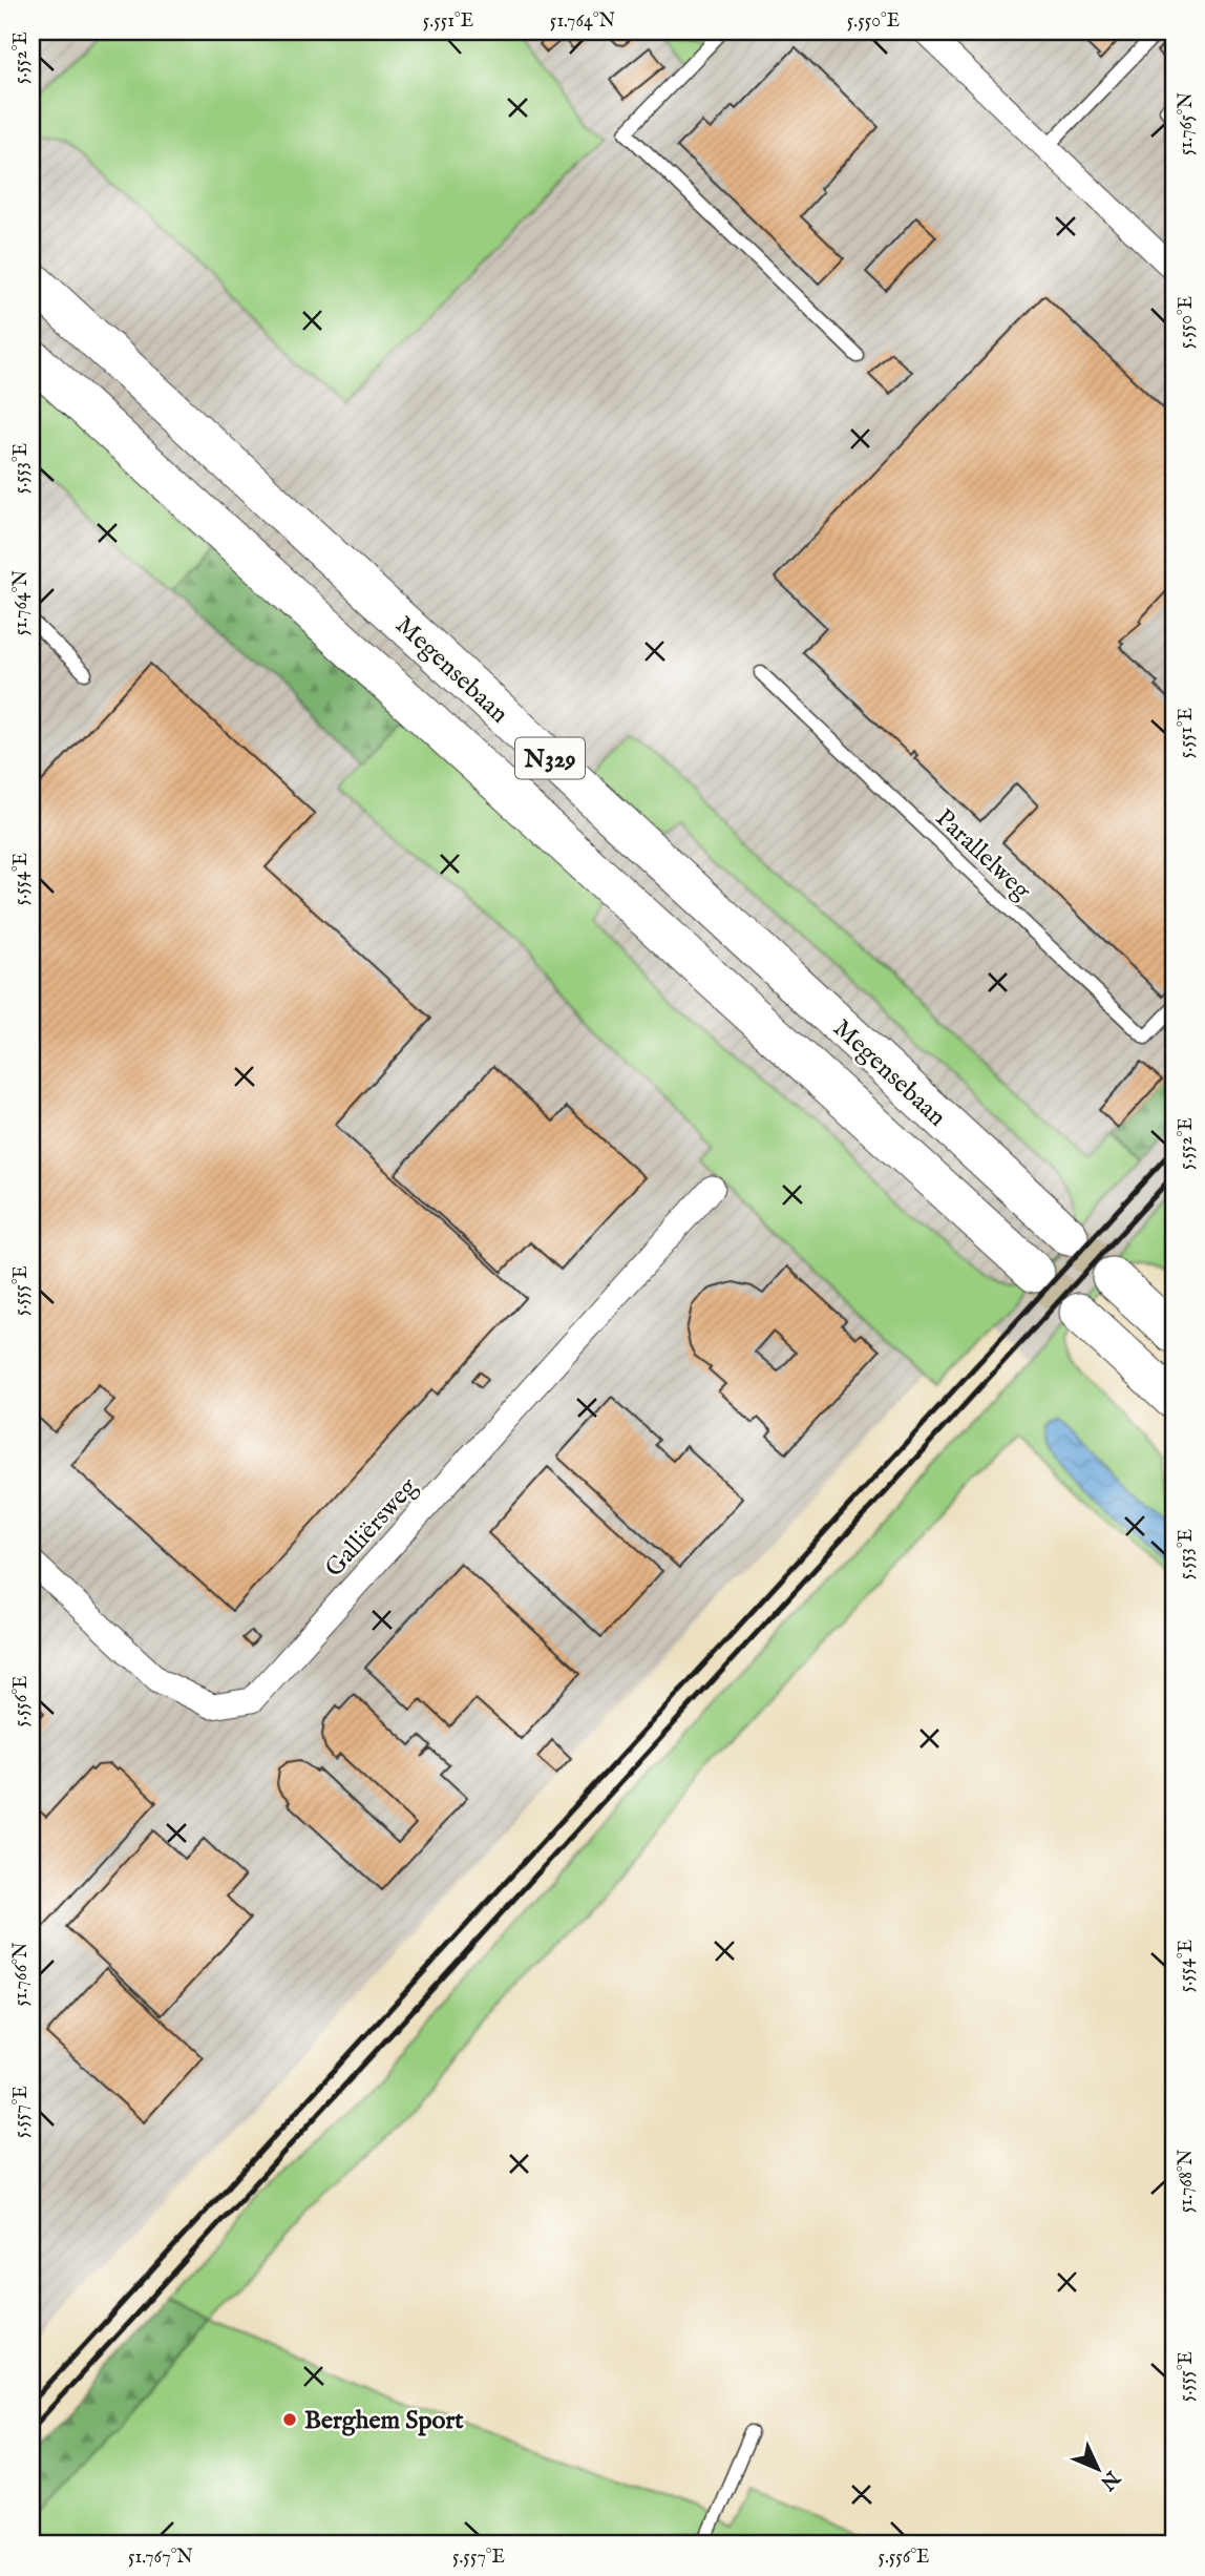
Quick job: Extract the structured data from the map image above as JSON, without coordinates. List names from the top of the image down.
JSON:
{
  "streets": {
    "main road": ["Megensebaan", "N329"],
    "street": ["Galliërsweg"],
    "lane": ["Parallelweg"]
  },
  "places": ["Berghem Sport"],
  "north": "bottom right",
  "coordinates": [
    "5.551°E",
    "51.764°N",
    "5.550°E",
    "5.552°E",
    "51.765°N",
    "5.553°E",
    "5.554°E",
    "5.555°E",
    "5.556°E",
    "51.766°N",
    "5.557°E",
    "51.768°N",
    "51.767°N"
  ]
}
